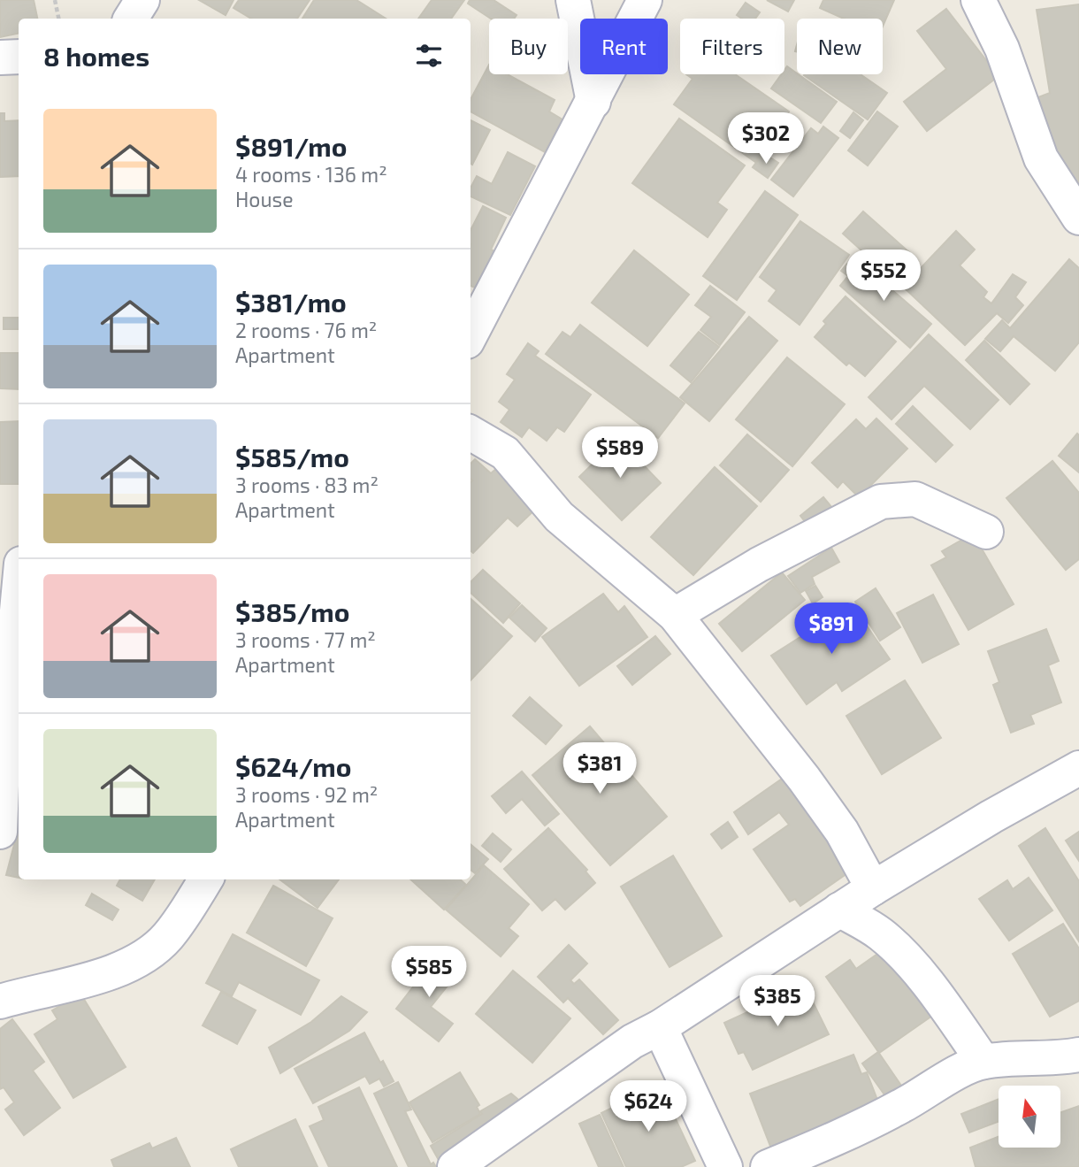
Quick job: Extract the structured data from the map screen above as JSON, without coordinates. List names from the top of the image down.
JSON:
{
  "north": "top",
  "page": {
    "chip": [
      "Buy",
      "Rent",
      "Filters",
      "New"
    ],
    "heading": "8 homes",
    "list": [
      {
        "name": "$891/mo",
        "note": "4 rooms · 136 m² · House"
      },
      {
        "name": "$381/mo",
        "note": "2 rooms · 76 m² · Apartment"
      },
      {
        "name": "$585/mo",
        "note": "3 rooms · 83 m² · Apartment"
      },
      {
        "name": "$385/mo",
        "note": "3 rooms · 77 m² · Apartment"
      },
      {
        "name": "$624/mo",
        "note": "3 rooms · 92 m² · Apartment"
      }
    ],
    "price": [
      "$302",
      "$552",
      "$589",
      "$891",
      "$381",
      "$585",
      "$385",
      "$624"
    ]
  }
}
